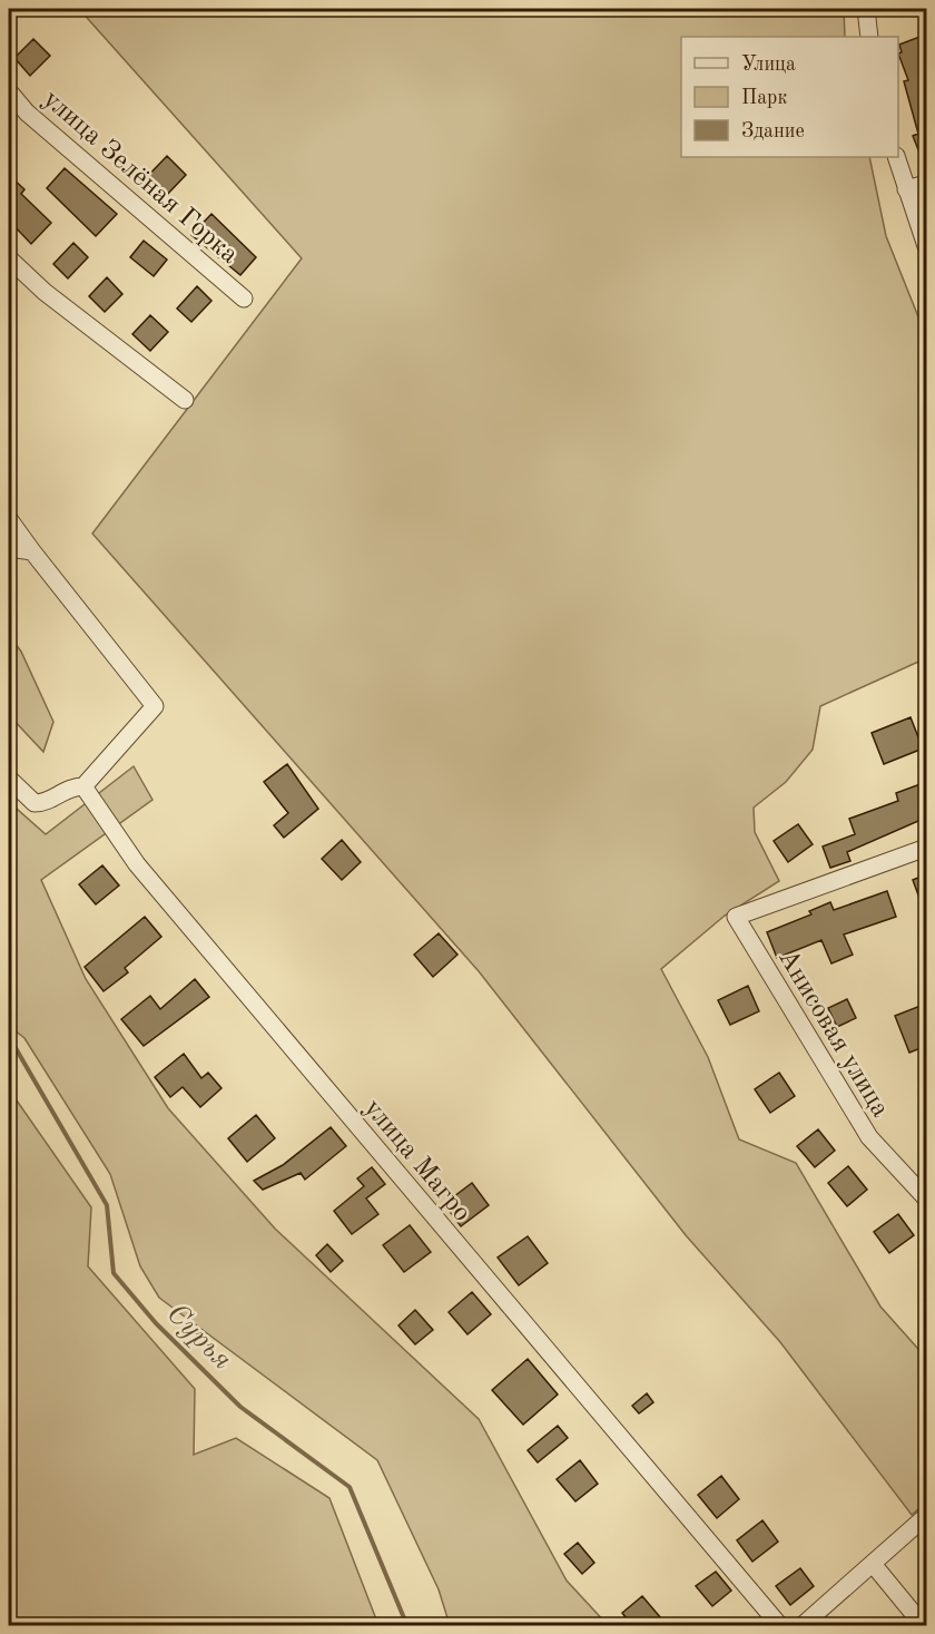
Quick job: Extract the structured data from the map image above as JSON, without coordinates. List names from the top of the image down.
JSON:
{
  "streets": {
    "street": ["улица Зелёная Горка", "Анисовая улица", "улица Магро"]
  },
  "water": ["Сурья"],
  "legend": ["Улица", "Парк", "Здание"]
}
